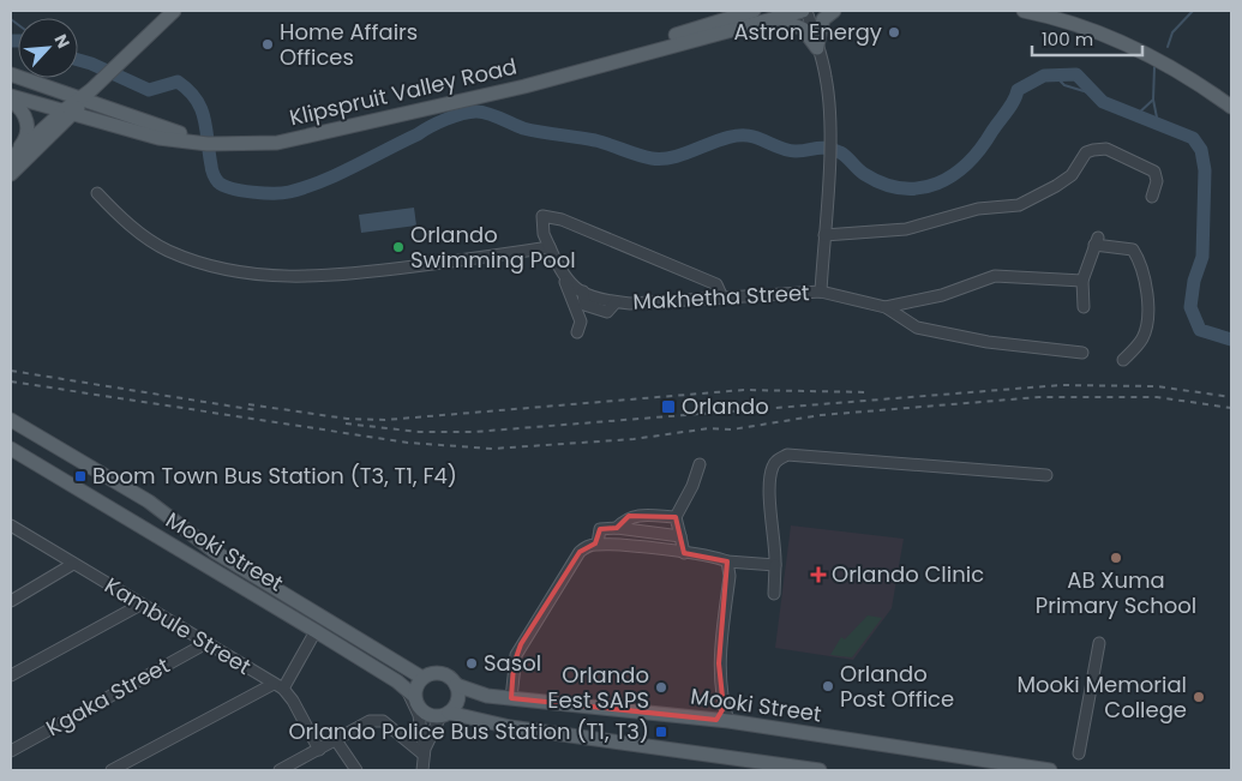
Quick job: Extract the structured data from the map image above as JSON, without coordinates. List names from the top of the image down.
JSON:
{
  "streets": {
    "main road": ["Klipspruit Valley Road", "Mooki Street"],
    "street": ["Makhetha Street", "Kambule Street", "Kgaka Street"]
  },
  "crossings": [
    ["Kambule Street", "Kgaka Street"]
  ],
  "places": {
    "other": [
      "Astron Energy",
      "Home Affairs Offices",
      "Orlando Swimming Pool",
      "AB Xuma Primary School",
      "Sasol",
      "Orlando Post Office",
      "Orlando Eest SAPS",
      "Mooki Memorial College"
    ],
    "transit": ["Orlando", "Boom Town Bus Station (T3, T1, F4)", "Orlando Police Bus Station (T1, T3)"],
    "health": ["Orlando Clinic"]
  },
  "scale_bar": "100 m",
  "north": "top right"
}
